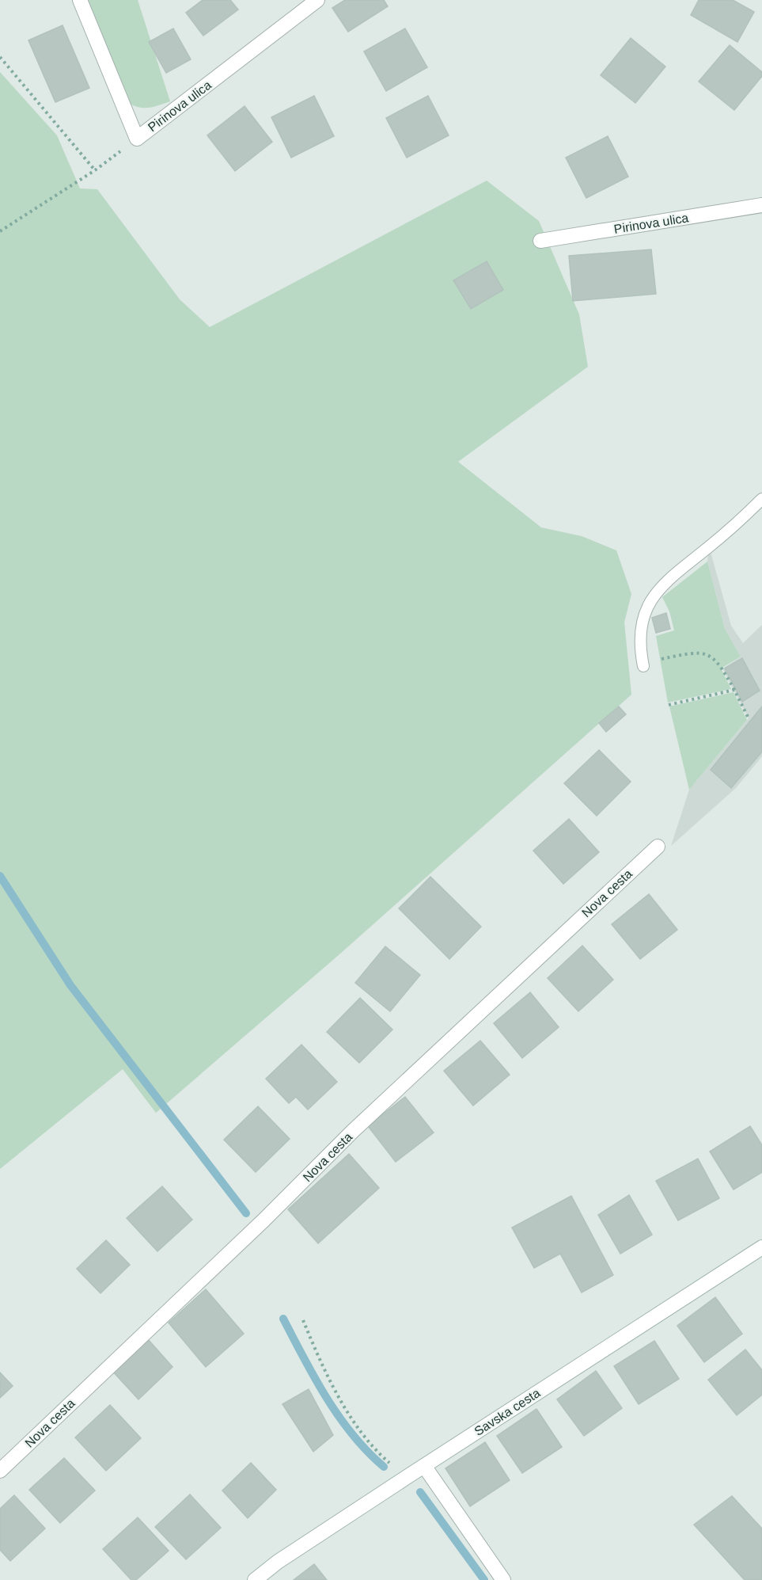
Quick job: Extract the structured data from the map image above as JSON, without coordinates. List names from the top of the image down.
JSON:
{
  "streets": {
    "street": ["Pirinova ulica", "Nova cesta", "Savska cesta"]
  }
}
